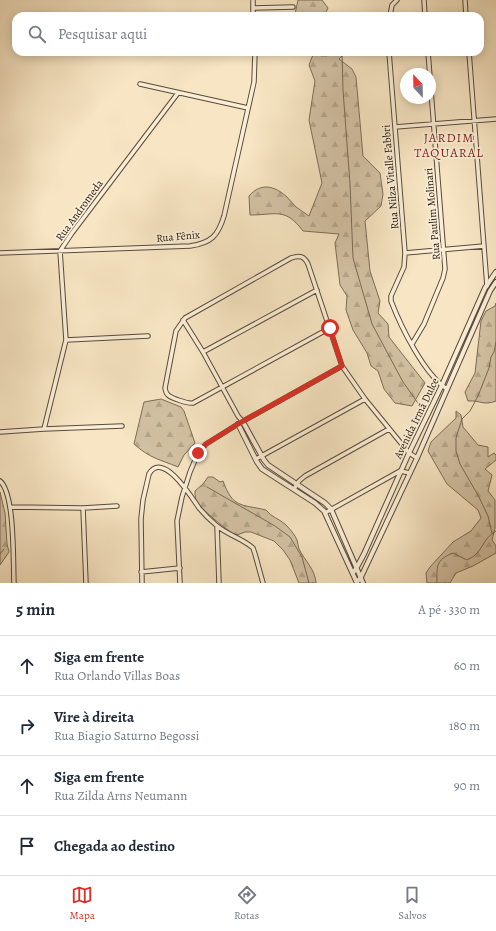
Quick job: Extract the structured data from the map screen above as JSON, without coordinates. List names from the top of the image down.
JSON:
{
  "streets": {
    "street": [
      "Rua Nilza Vitalle Fabbri",
      "Rua Andromeda",
      "Rua Paulim Molinari",
      "Rua Fênix",
      "Avenida Irmã Dulce"
    ]
  },
  "crossings": [
    ["Rua Nilza Vitalle Fabbri", "Rua Paulim Molinari"],
    ["Rua Andromeda", "Rua Fênix"]
  ],
  "districts": ["JARDIM TAQUARAL"],
  "north": "top",
  "page": {
    "search": "Pesquisar aqui",
    "heading": ["5 min", "A pé · 330 m"],
    "list": [
      ["Siga em frente", "Rua Orlando Villas Boas", "60 m"],
      ["Vire à direita", "Rua Biagio Saturno Begossi", "180 m"],
      ["Siga em frente", "Rua Zilda Arns Neumann", "90 m"],
      "Chegada ao destino"
    ],
    "nav": ["Mapa", "Rotas", "Salvos"]
  }
}
